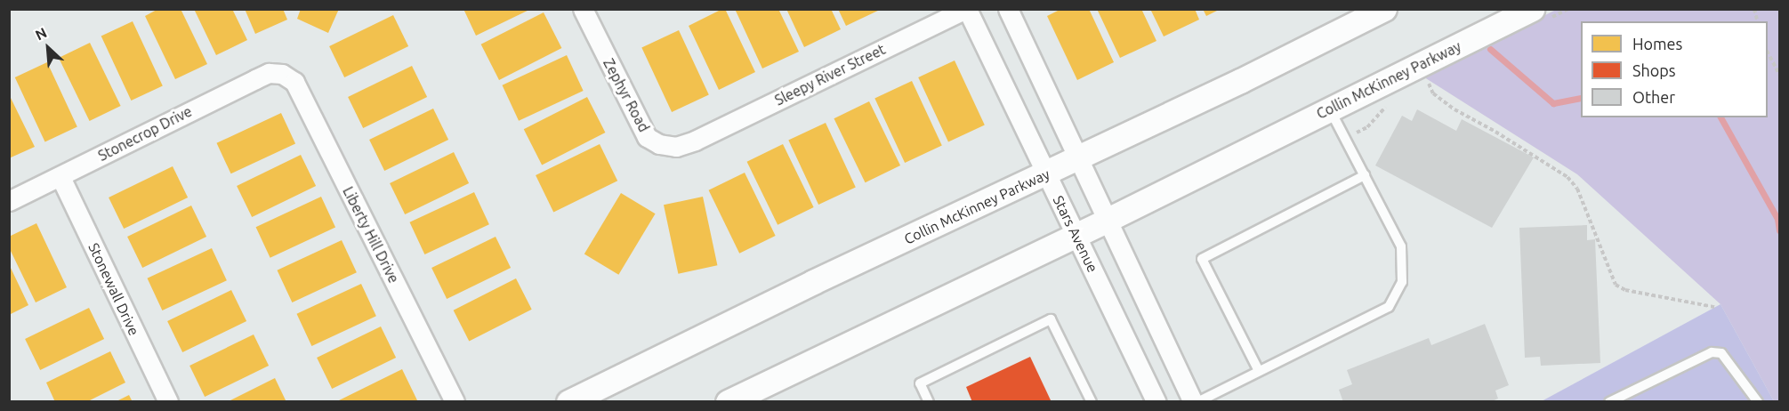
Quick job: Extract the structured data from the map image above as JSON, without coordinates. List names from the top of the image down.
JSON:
{
  "streets": {
    "street": [
      "Sleepy River Street",
      "Collin McKinney Parkway",
      "Zephyr Road",
      "Stonecrop Drive",
      "Stars Avenue",
      "Liberty Hill Drive",
      "Stonewall Drive"
    ]
  },
  "crossings": [
    ["Sleepy River Street", "Zephyr Road"],
    ["Sleepy River Street", "Stars Avenue"],
    ["Collin McKinney Parkway", "Stars Avenue"],
    ["Stonecrop Drive", "Liberty Hill Drive"],
    ["Stonecrop Drive", "Stonewall Drive"]
  ],
  "legend": ["Homes", "Shops", "Other"],
  "north": "top left"
}
